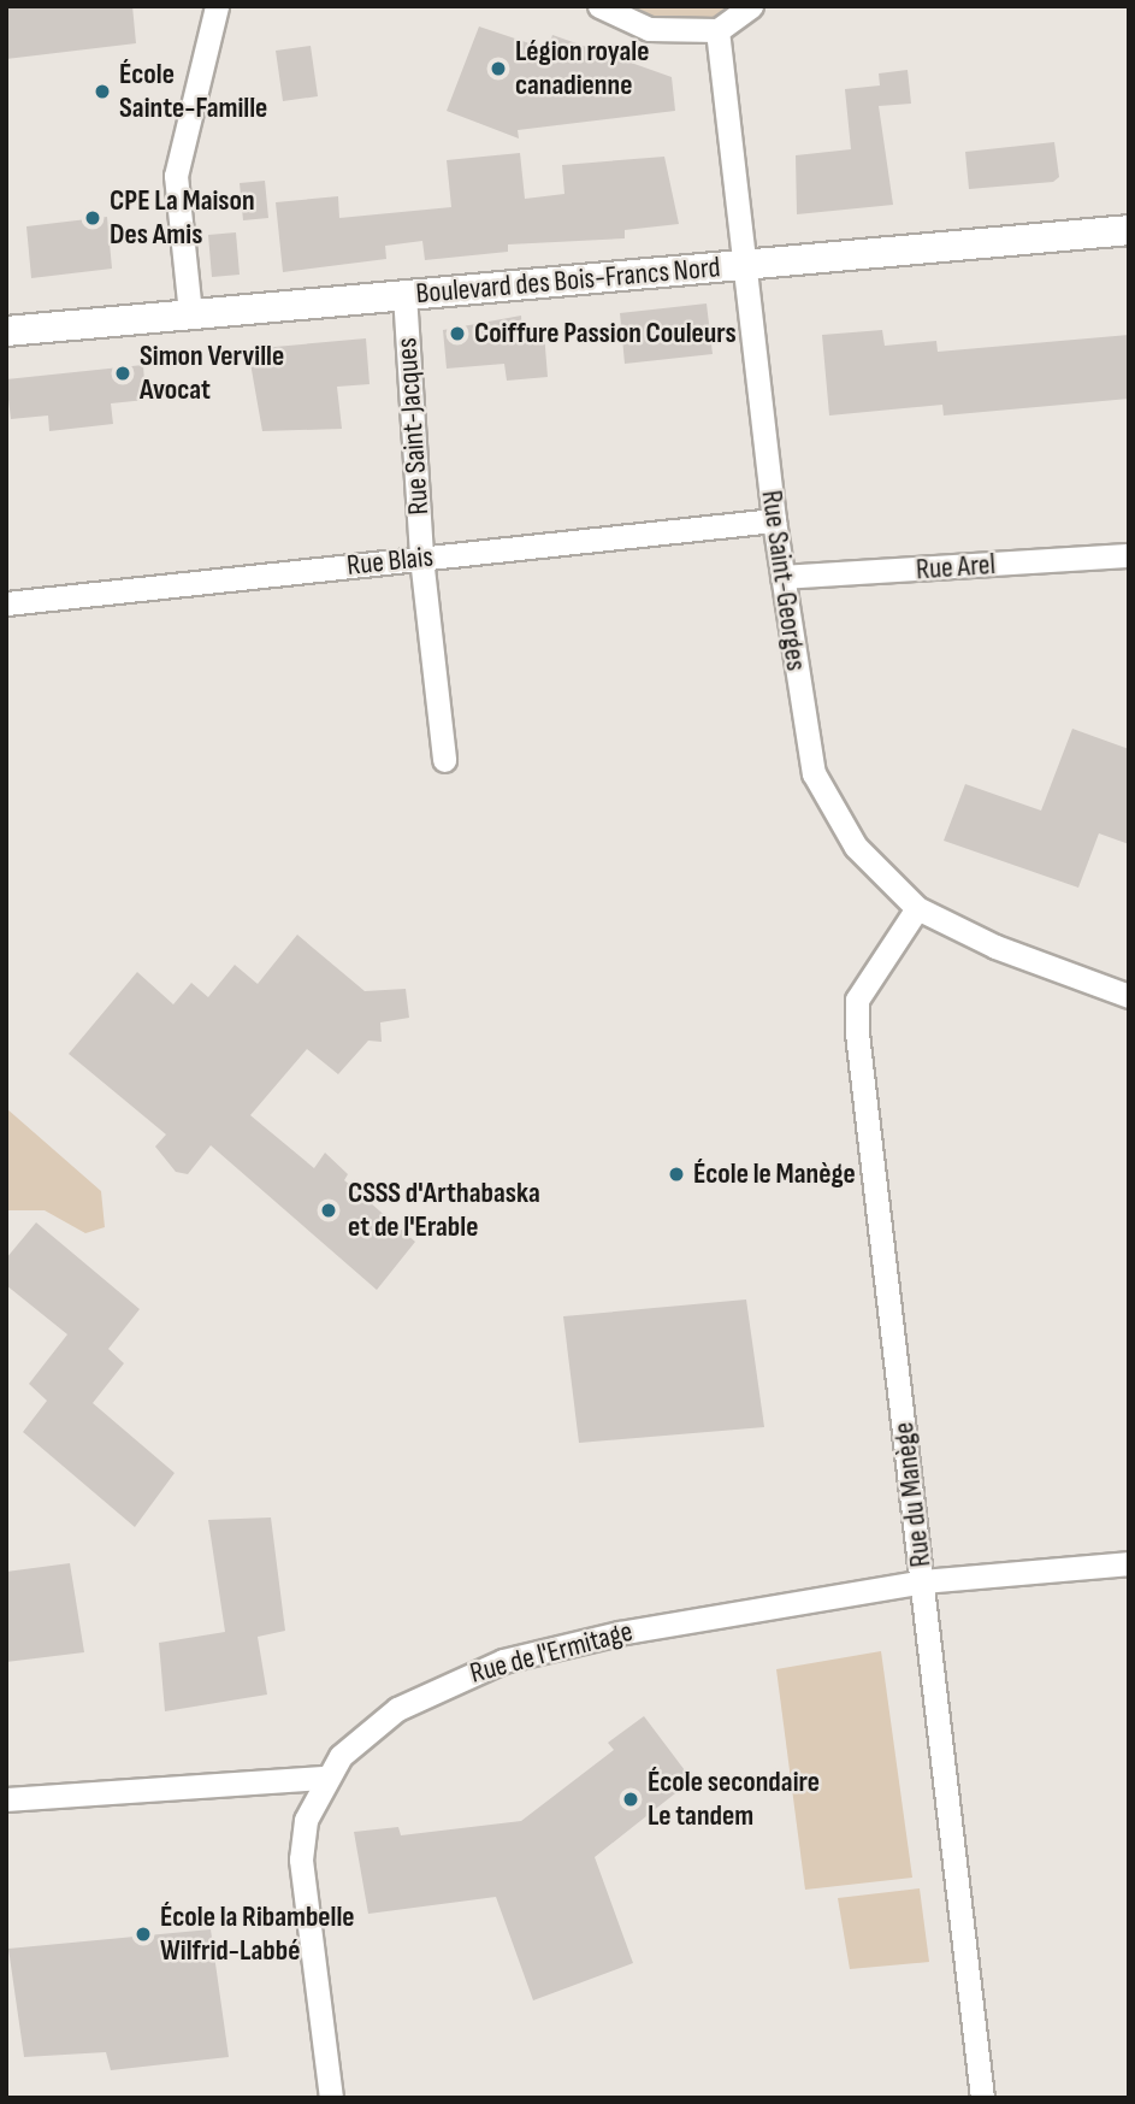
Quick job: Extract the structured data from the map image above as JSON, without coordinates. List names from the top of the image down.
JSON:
{
  "streets": {
    "street": [
      "Boulevard des Bois-Francs Nord",
      "Rue Saint-Jacques",
      "Rue Blais",
      "Rue Arel",
      "Rue Saint-Georges",
      "Rue du Manège",
      "Rue de l'Ermitage"
    ]
  },
  "crossings": [
    ["Boulevard des Bois-Francs Nord", "Rue Saint-Jacques"],
    ["Boulevard des Bois-Francs Nord", "Rue Saint-Georges"],
    ["Rue Saint-Jacques", "Rue Blais"],
    ["Rue Blais", "Rue Saint-Georges"],
    ["Rue Arel", "Rue Saint-Georges"],
    ["Rue Saint-Georges", "Rue du Manège"],
    ["Rue du Manège", "Rue de l'Ermitage"]
  ],
  "places": [
    "Légion royale canadienne",
    "École Sainte-Famille",
    "CPE La Maison Des Amis",
    "Coiffure Passion Couleurs",
    "Simon Verville Avocat",
    "École le Manège",
    "CSSS d'Arthabaska et de l'Erable",
    "École secondaire Le tandem",
    "École la Ribambelle Wilfrid-Labbé"
  ]
}
